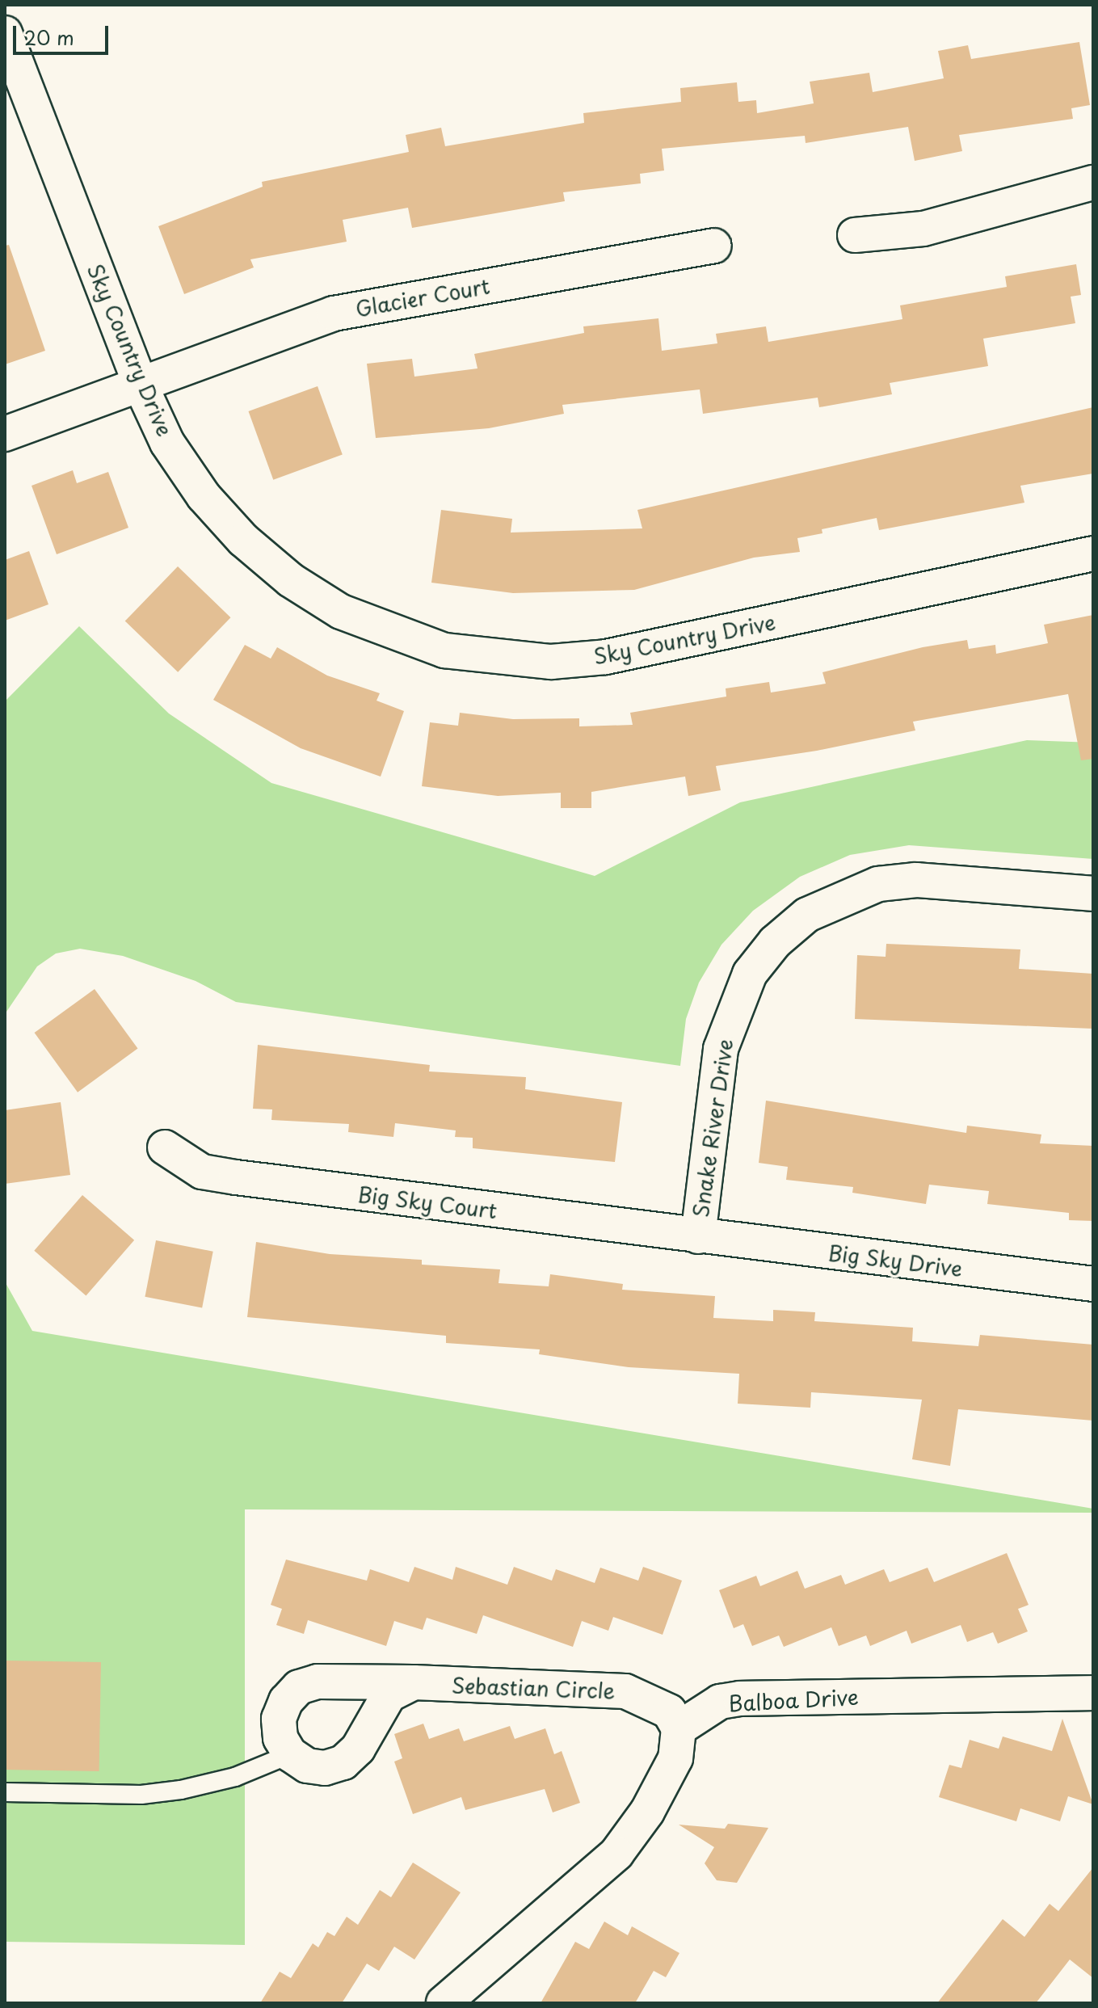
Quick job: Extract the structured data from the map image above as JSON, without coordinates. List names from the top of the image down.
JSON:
{
  "streets": {
    "street": [
      "Glacier Court",
      "Sky Country Drive",
      "Snake River Drive",
      "Big Sky Court",
      "Big Sky Drive",
      "Sebastian Circle",
      "Balboa Drive"
    ]
  },
  "crossings": [
    ["Glacier Court", "Sky Country Drive"],
    ["Snake River Drive", "Big Sky Court"],
    ["Snake River Drive", "Big Sky Drive"],
    ["Big Sky Court", "Big Sky Drive"],
    ["Sebastian Circle", "Balboa Drive"]
  ],
  "scale_bar": "20 m"
}
